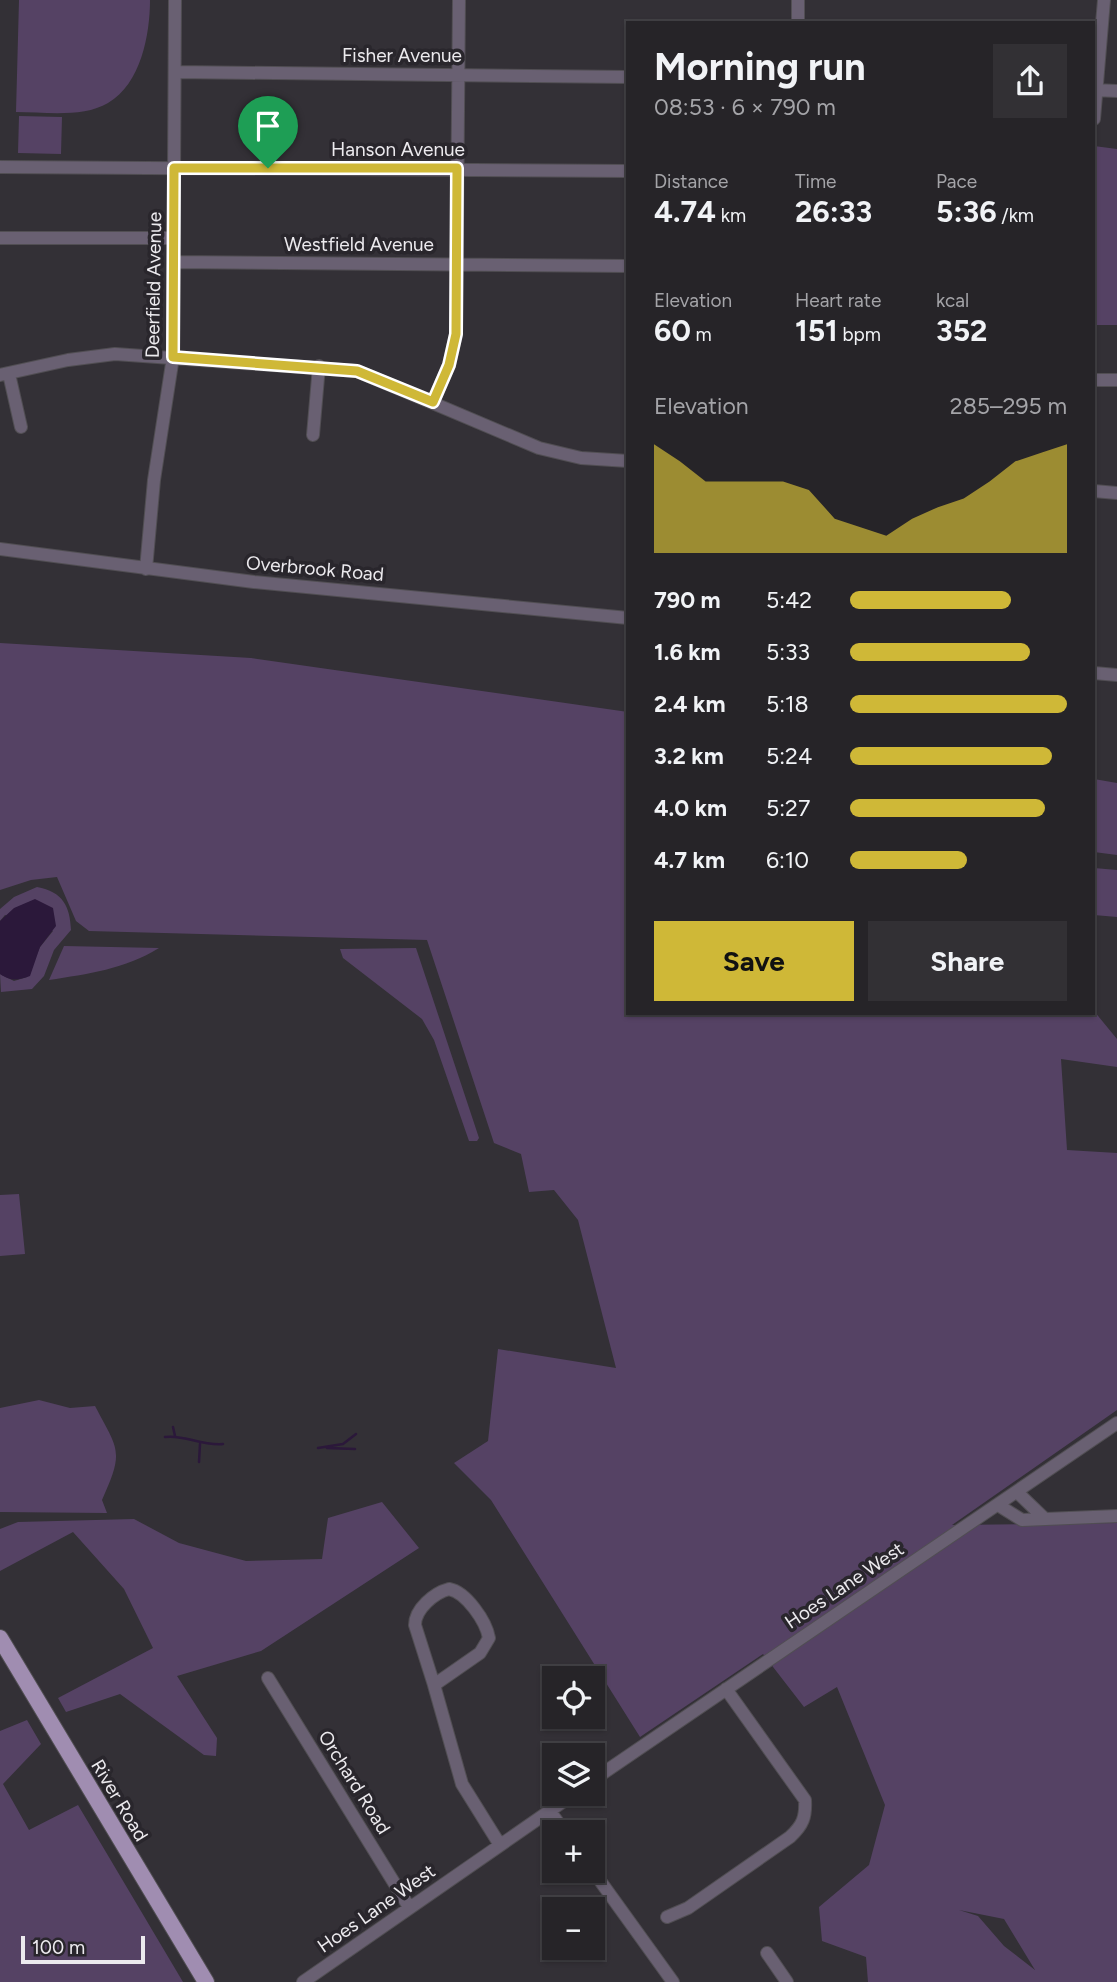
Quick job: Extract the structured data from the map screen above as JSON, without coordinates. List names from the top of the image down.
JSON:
{
  "streets": {
    "main road": ["River Road"],
    "street": [
      "Fisher Avenue",
      "Hanson Avenue",
      "Westfield Avenue",
      "Deerfield Avenue",
      "Overbrook Road",
      "Hoes Lane West",
      "Orchard Road"
    ]
  },
  "crossings": [
    ["Fisher Avenue", "Deerfield Avenue"],
    ["Hanson Avenue", "Deerfield Avenue"],
    ["Westfield Avenue", "Deerfield Avenue"],
    ["Deerfield Avenue", "Overbrook Road"],
    ["Hoes Lane West", "Orchard Road"]
  ],
  "scale_bar": "100 m",
  "page": {
    "heading": ["Morning run", "08:53 · 6 × 790 m"],
    "stats": [
      ["Distance", "4.74 km"],
      ["Time", "26:33"],
      ["Pace", "5:36 /km"],
      ["Elevation", "60 m"],
      ["Heart rate", "151 bpm"],
      ["kcal", "352"]
    ],
    "chart": ["Elevation", "285–295 m"],
    "list": [
      {
        "name": "790 m",
        "note": "5:42"
      },
      {
        "name": "1.6 km",
        "note": "5:33"
      },
      {
        "name": "2.4 km",
        "note": "5:18"
      },
      {
        "name": "3.2 km",
        "note": "5:24"
      },
      {
        "name": "4.0 km",
        "note": "5:27"
      },
      {
        "name": "4.7 km",
        "note": "6:10"
      }
    ],
    "buttons": ["Save", "Share"],
    "map_buttons": ["+", "−"],
    "scale": "100 m"
  }
}
